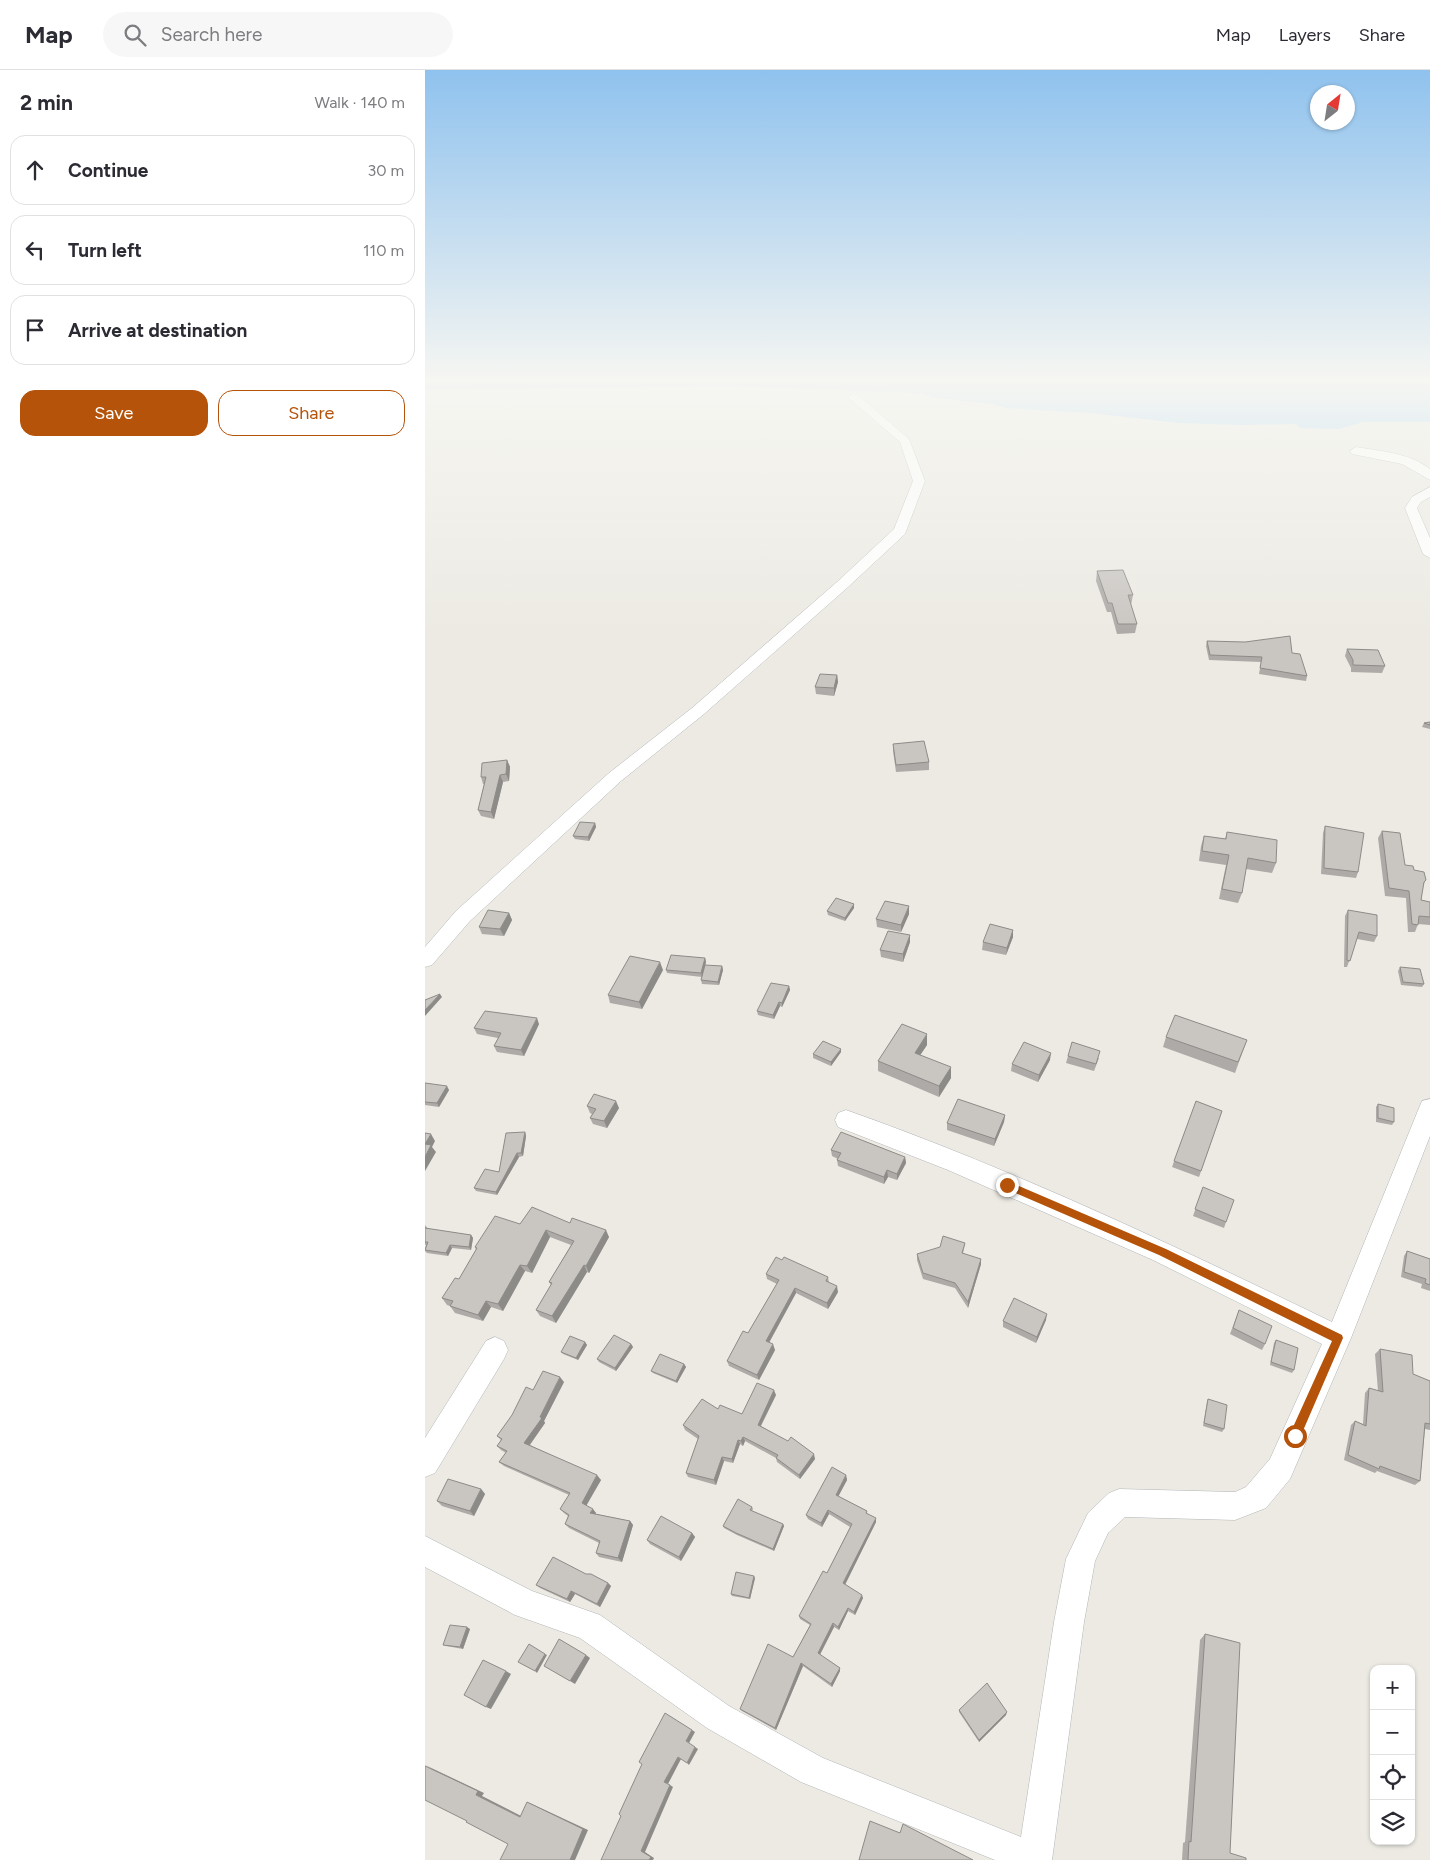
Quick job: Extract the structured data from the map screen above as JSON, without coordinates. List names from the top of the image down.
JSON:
{
  "north": "top right",
  "page": {
    "header": "Map",
    "search": "Search here",
    "nav": ["Map", "Layers", "Share"],
    "heading": ["2 min", "Walk · 140 m"],
    "list": [
      ["Continue", "30 m"],
      ["Turn left", "110 m"],
      "Arrive at destination"
    ],
    "buttons": ["Save", "Share"],
    "map_buttons": ["+", "−"]
  }
}
